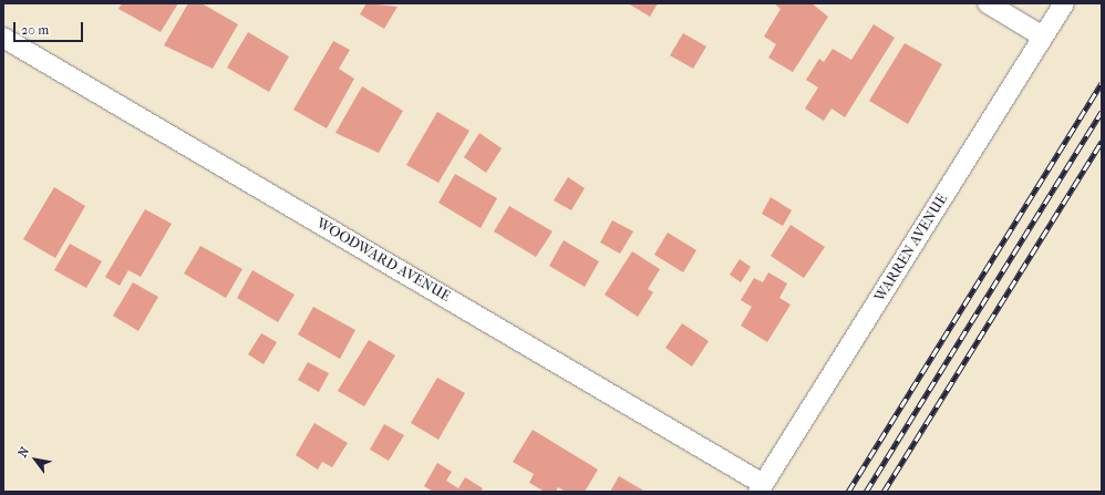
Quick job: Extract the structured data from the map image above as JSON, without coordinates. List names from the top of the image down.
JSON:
{
  "streets": {
    "street": ["WARREN AVENUE", "WOODWARD AVENUE"]
  },
  "crossings": [
    ["WARREN AVENUE", "WOODWARD AVENUE"]
  ],
  "scale_bar": "20 m",
  "north": "top left"
}
